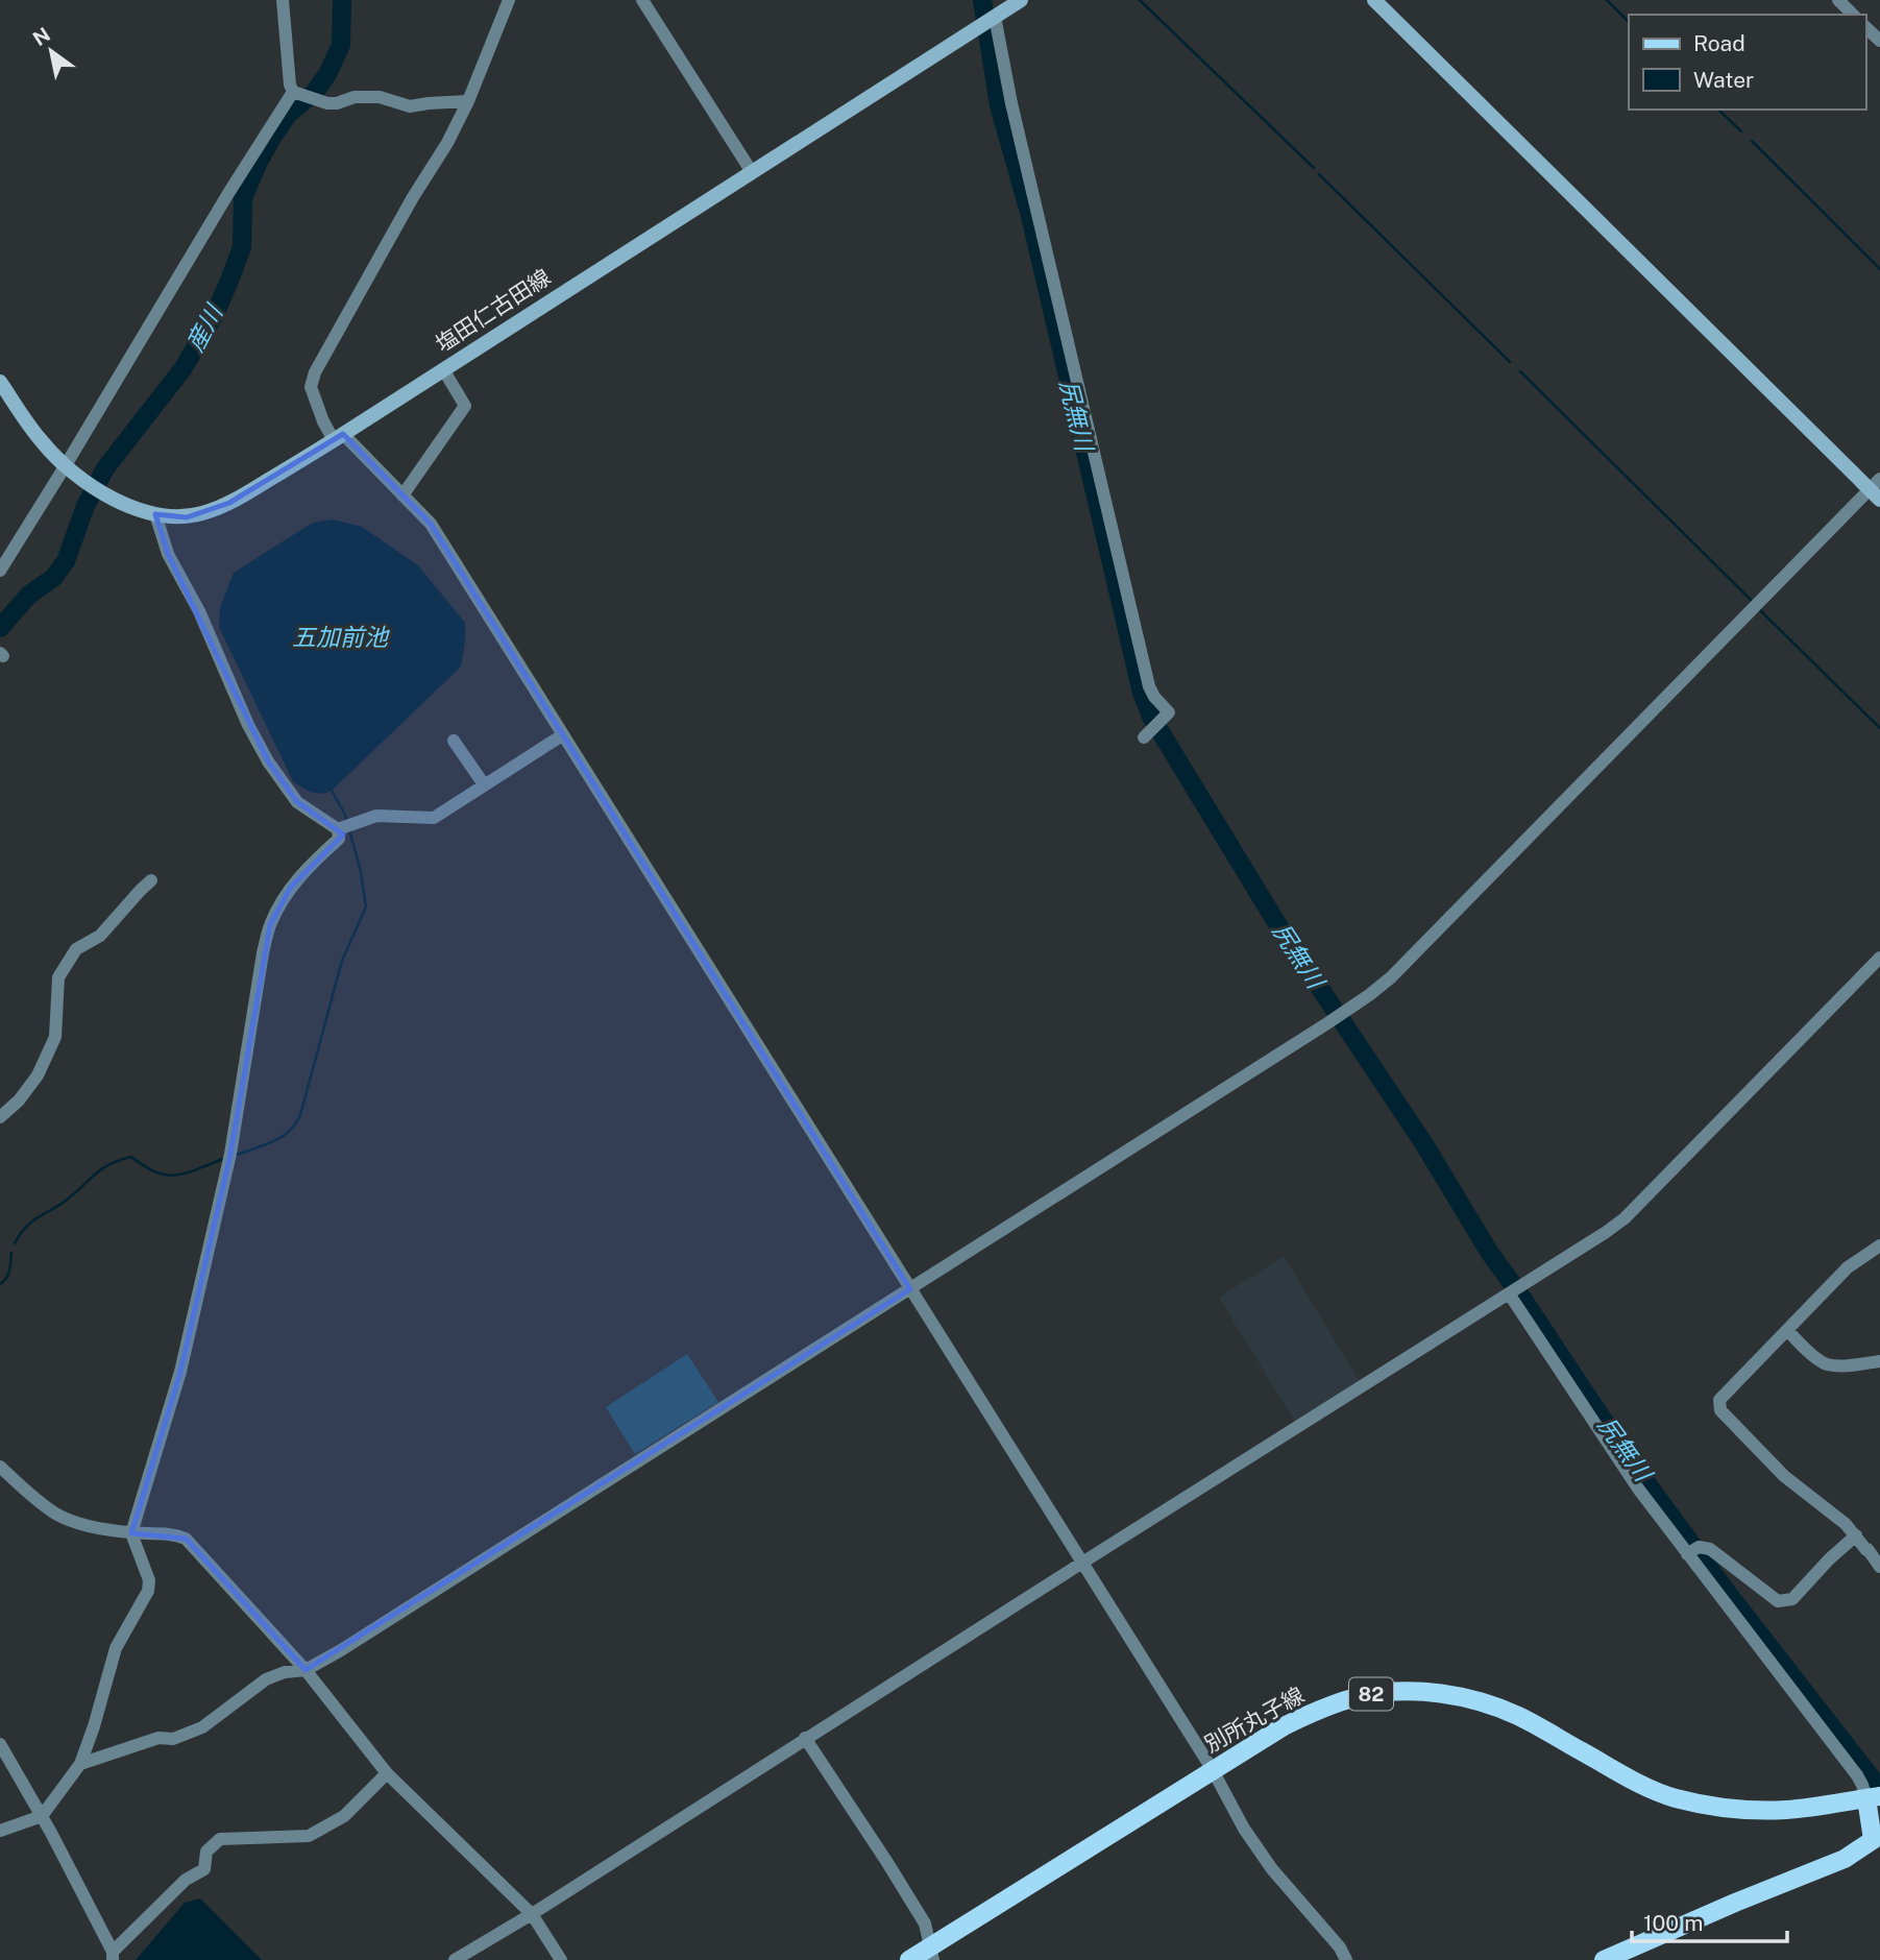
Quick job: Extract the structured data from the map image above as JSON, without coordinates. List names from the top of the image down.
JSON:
{
  "streets": {
    "main road": ["塩田仁古田線", "82", "別所丸子線"]
  },
  "water": ["産川", "尻無川", "五加前池"],
  "legend": ["Road", "Water"],
  "scale_bar": "100 m",
  "north": "top left"
}
